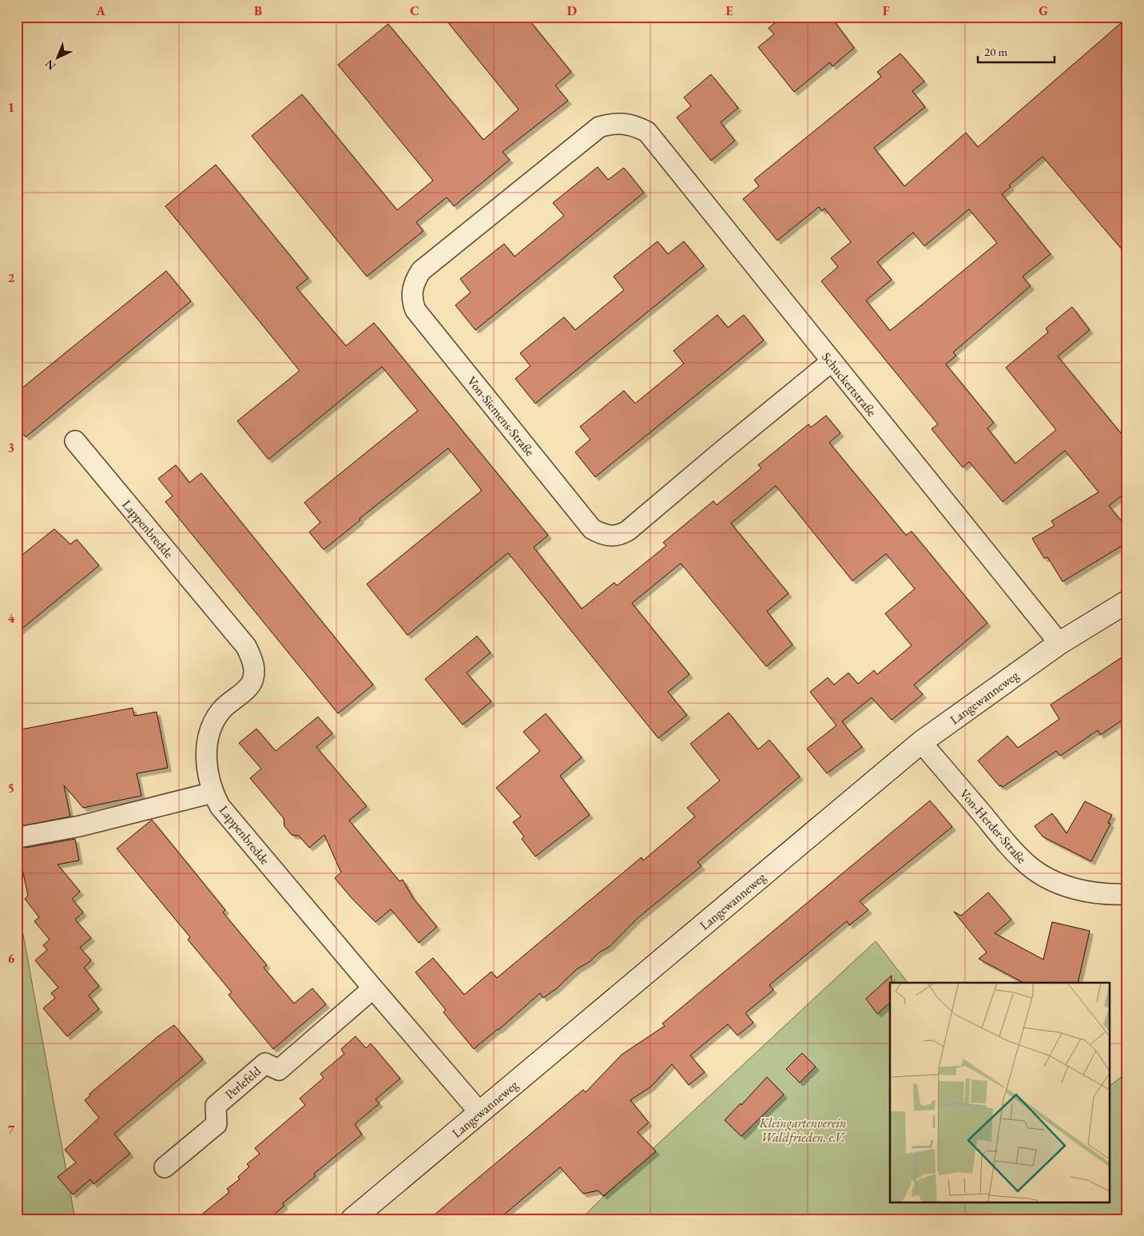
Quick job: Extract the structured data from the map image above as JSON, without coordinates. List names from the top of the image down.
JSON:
{
  "streets": {
    "street": [
      "Schuckertstraße",
      "Von-Siemens-Straße",
      "Lappenbredde",
      "Langewanneweg",
      "Von-Herder-Straße",
      "Perlefeld"
    ]
  },
  "crossings": [
    ["Schuckertstraße", "Von-Siemens-Straße"],
    ["Schuckertstraße", "Langewanneweg"],
    ["Lappenbredde", "Langewanneweg"],
    ["Lappenbredde", "Perlefeld"],
    ["Langewanneweg", "Von-Herder-Straße"]
  ],
  "parks": ["Kleingartenverein Waldfrieden. e.V."],
  "scale_bar": "20 m",
  "north": "bottom left",
  "grid": {
    "columns": [
      "A",
      "B",
      "C",
      "D",
      "E",
      "F",
      "G"
    ],
    "rows": [
      "1",
      "2",
      "3",
      "4",
      "5",
      "6",
      "7"
    ]
  }
}
